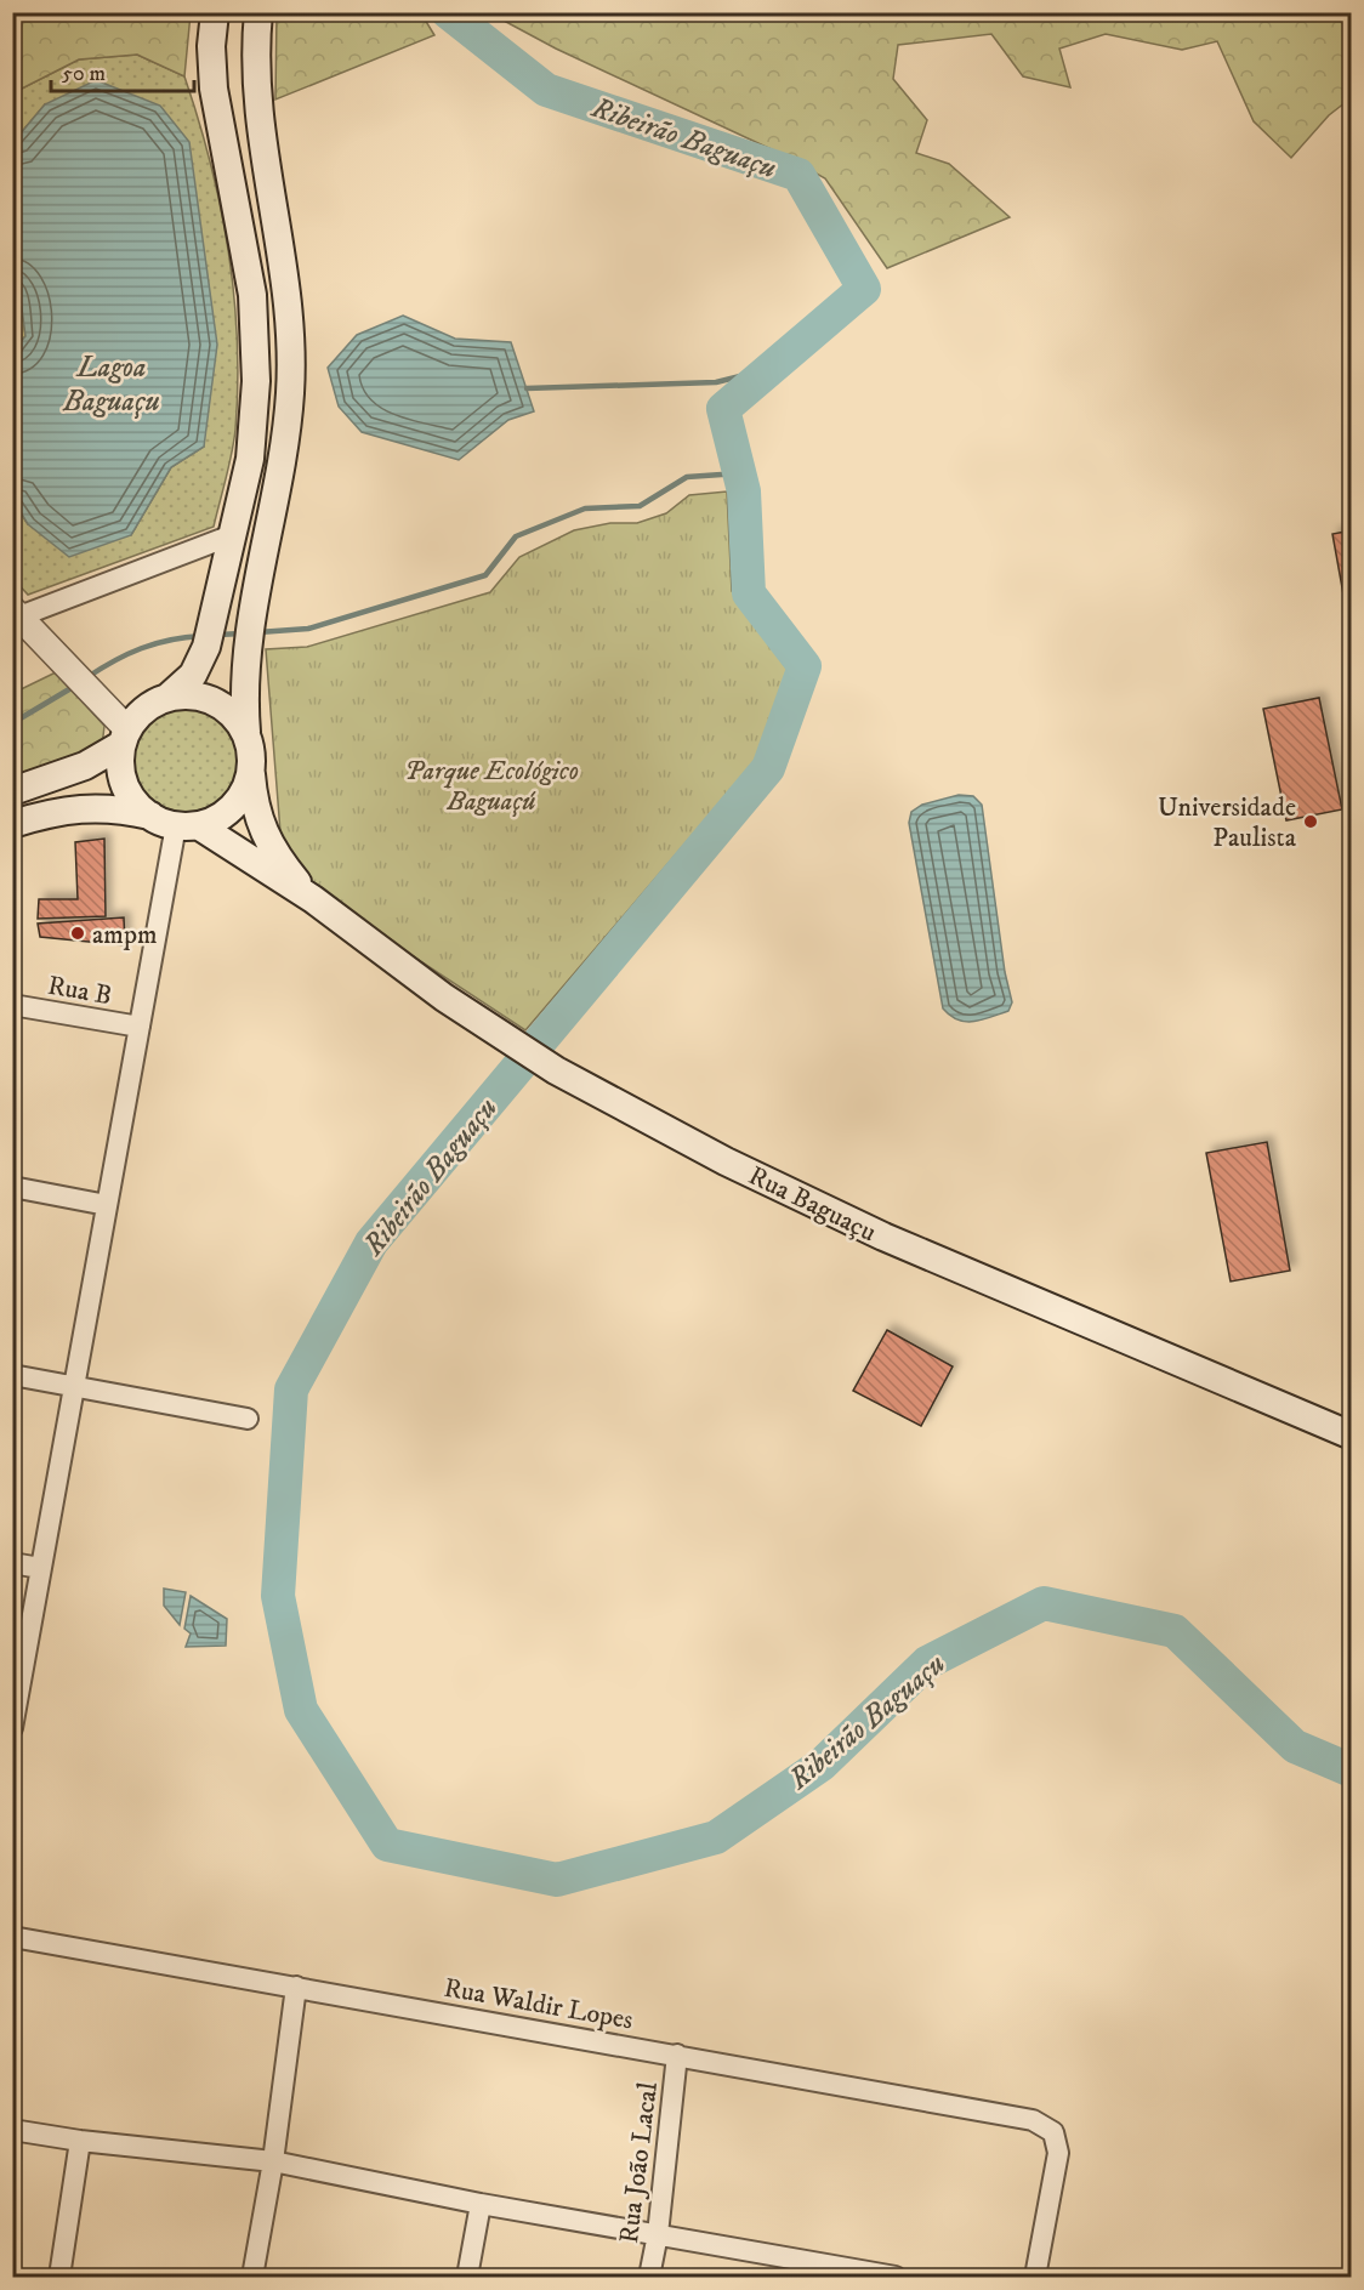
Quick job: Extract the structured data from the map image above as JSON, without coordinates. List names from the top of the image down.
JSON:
{
  "streets": {
    "main road": ["Rua Baguaçu"],
    "street": ["Rua B", "Rua Waldir Lopes", "Rua João Lacal"]
  },
  "crossings": [
    ["Rua Waldir Lopes", "Rua João Lacal"]
  ],
  "water": ["Ribeirão Baguaçu", "Lagoa Baguaçu"],
  "parks": ["Parque Ecológico Baguaçú"],
  "places": ["Universidade Paulista", "ampm"],
  "scale_bar": "50 m"
}
